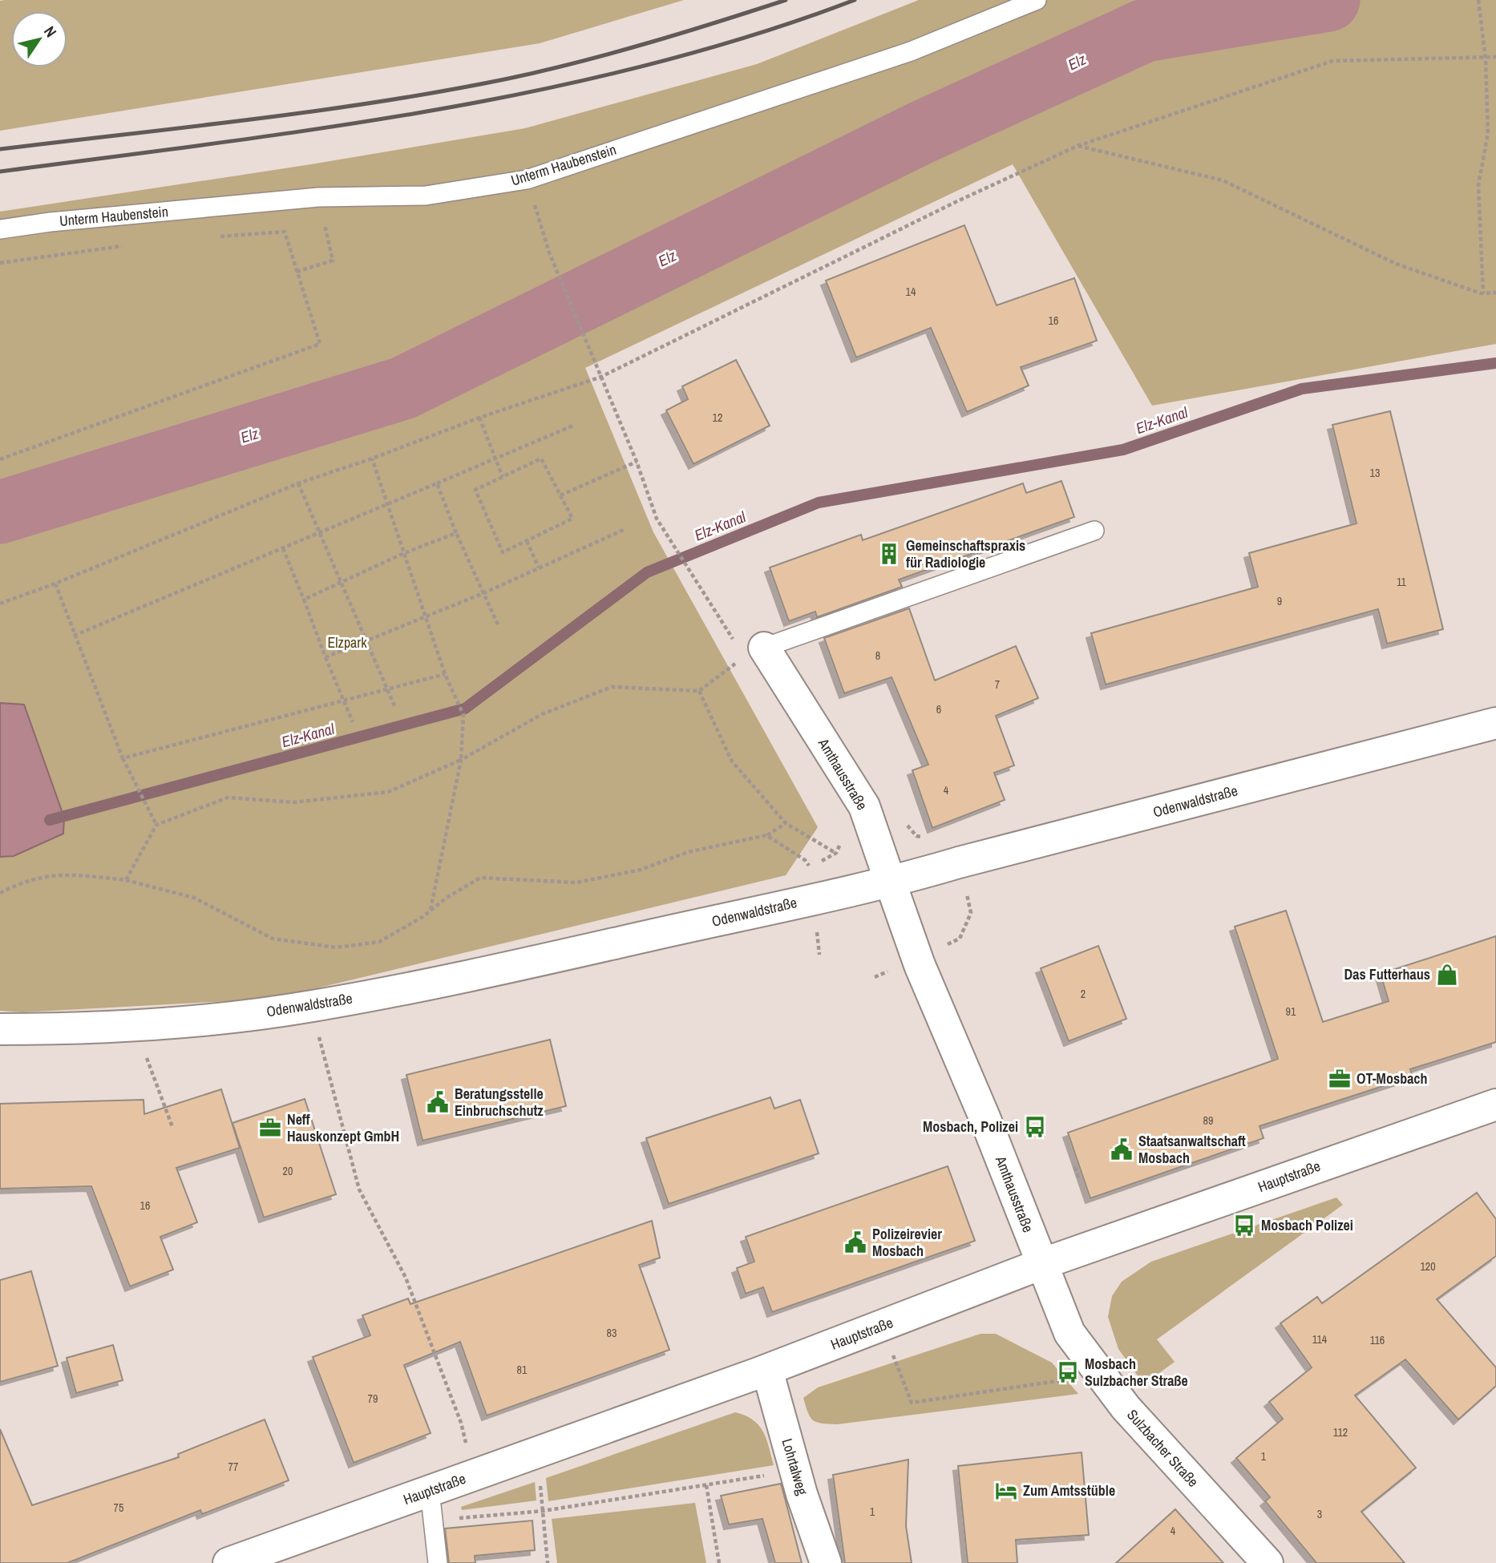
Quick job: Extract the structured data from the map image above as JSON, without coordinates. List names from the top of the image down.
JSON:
{
  "streets": {
    "main road": [
      "Amthausstraße",
      "Odenwaldstraße",
      "Hauptstraße",
      "Sulzbacher Straße",
      "Lohrtalweg"
    ],
    "lane": ["Unterm Haubenstein"]
  },
  "crossings": [
    ["Amthausstraße", "Odenwaldstraße"],
    ["Amthausstraße", "Hauptstraße"],
    ["Amthausstraße", "Sulzbacher Straße"],
    ["Hauptstraße", "Sulzbacher Straße"],
    ["Hauptstraße", "Lohrtalweg"]
  ],
  "water": ["Elz", "Elz-Kanal"],
  "parks": ["Elzpark"],
  "places": {
    "building": ["Gemeinschaftspraxis für Radiologie"],
    "shop": ["Das Futterhaus"],
    "office": ["OT-Mosbach", "Neff Hauskonzept GmbH"],
    "public building": ["Beratungsstelle Einbruchschutz", "Staatsanwaltschaft Mosbach", "Polizeirevier Mosbach"],
    "bus stop": ["Mosbach, Polizei", "Mosbach Polizei", "Mosbach Sulzbacher Straße"],
    "hotel": ["Zum Amtsstüble"]
  },
  "house_numbers": [
    "14",
    "16",
    "12",
    "13",
    "11",
    "9",
    "8",
    "7",
    "6",
    "4",
    "2",
    "91",
    "89",
    "20",
    "16",
    "120",
    "83",
    "114",
    "116",
    "81",
    "79",
    "112",
    "1",
    "77",
    "75",
    "1",
    "3",
    "4"
  ],
  "north": "top right"
}
